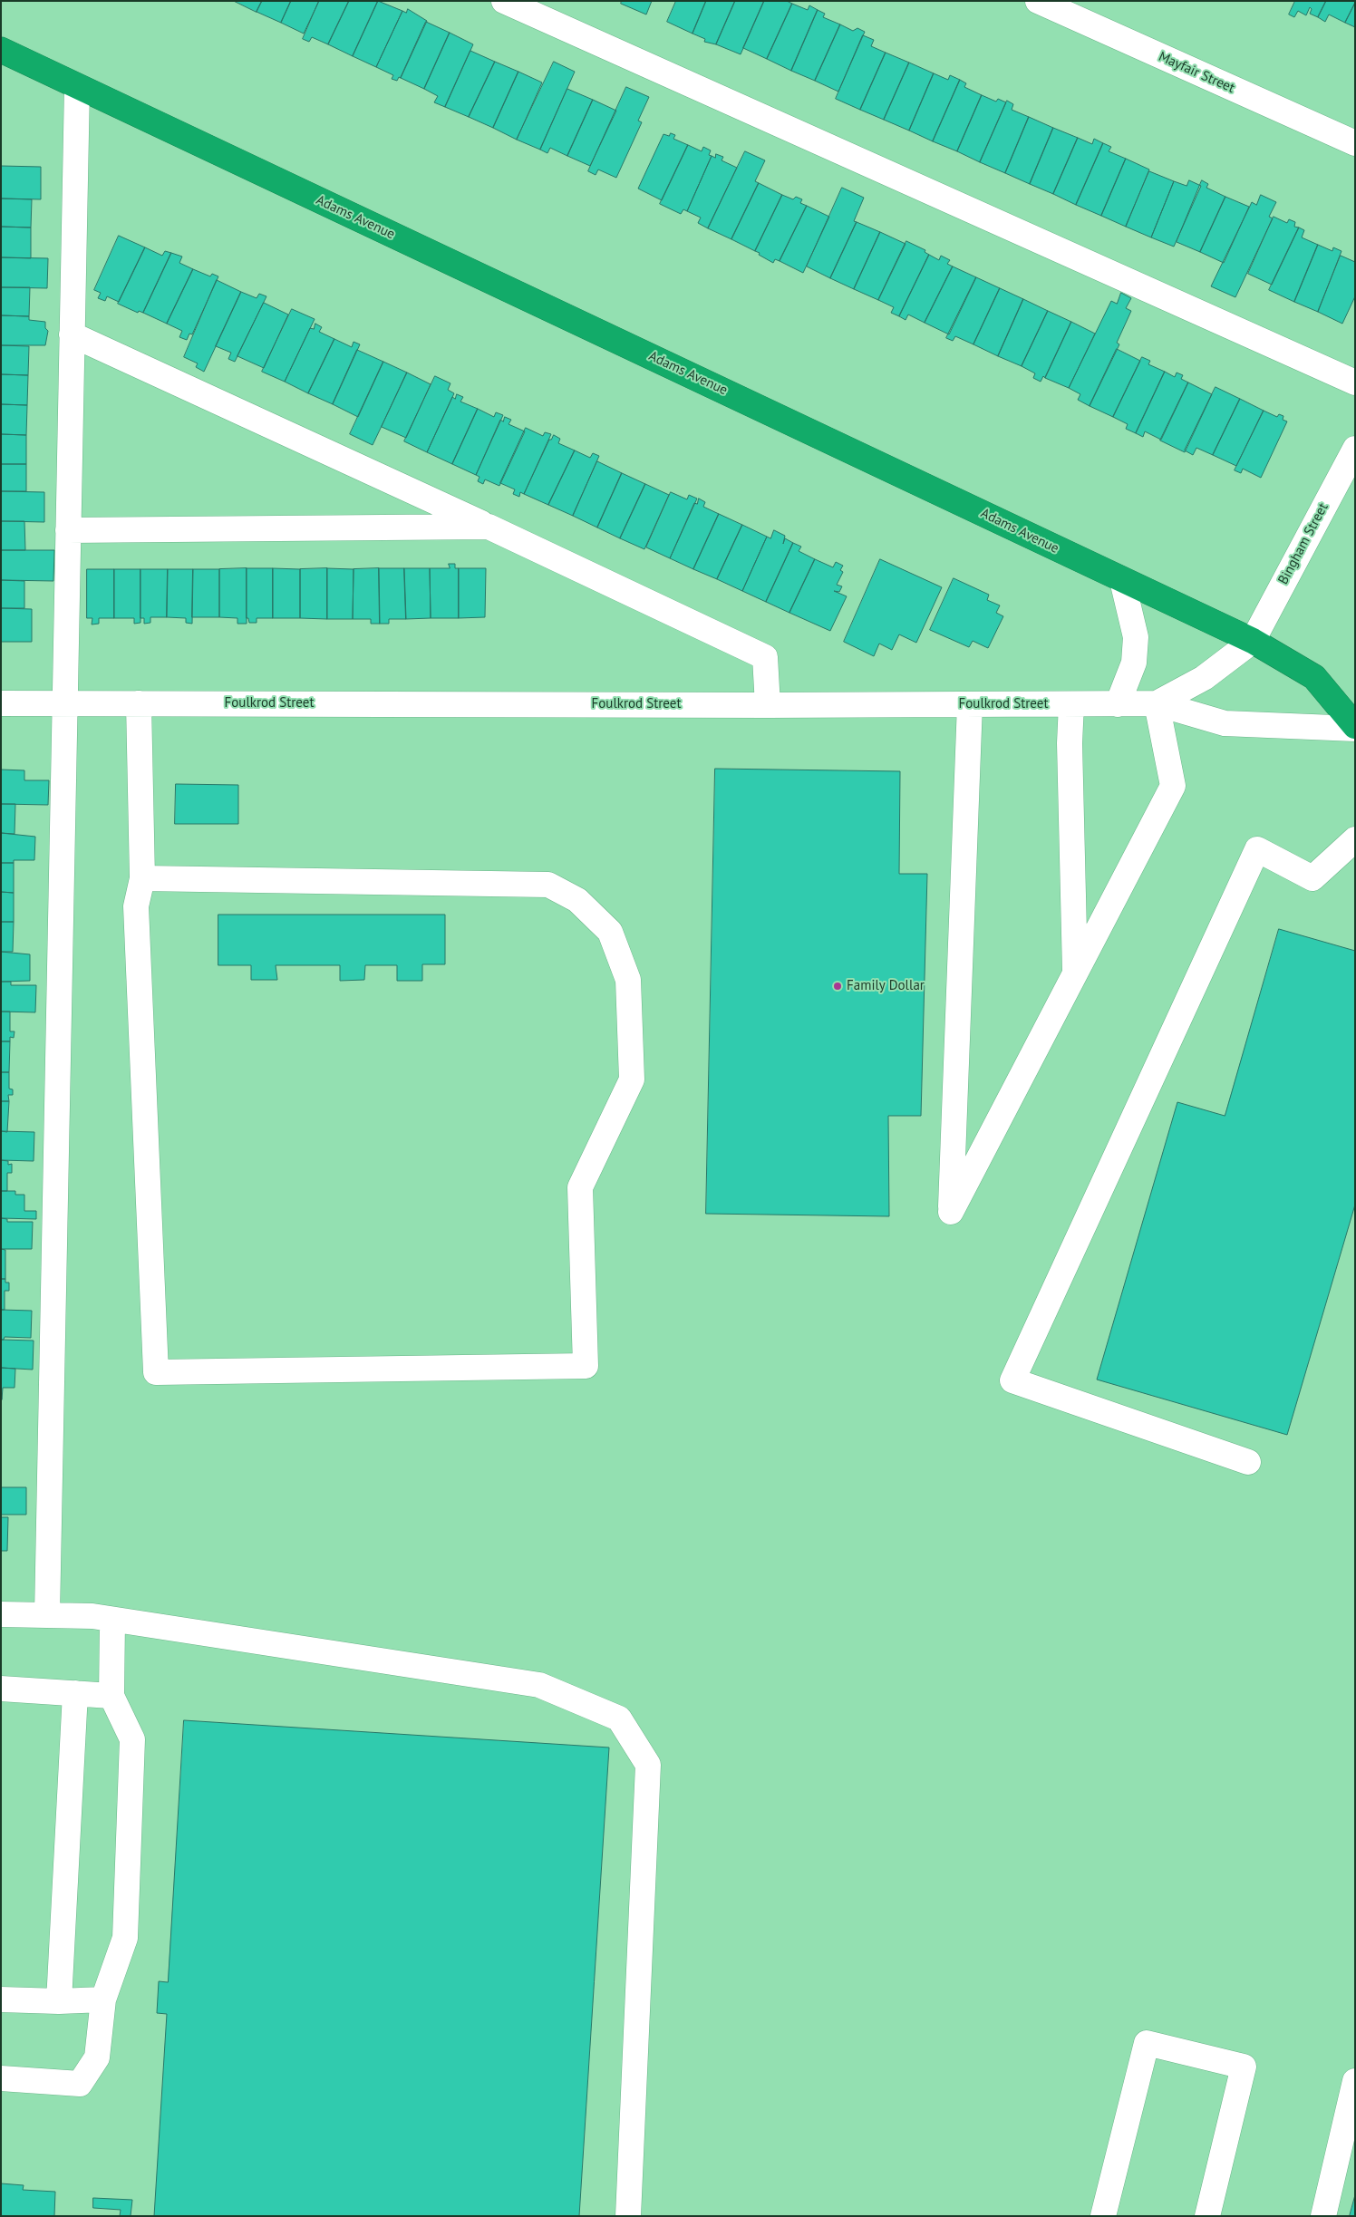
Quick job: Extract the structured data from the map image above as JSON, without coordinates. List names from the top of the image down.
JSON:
{
  "streets": {
    "highway": ["Adams Avenue"],
    "street": ["Mayfair Street", "Bingham Street", "Foulkrod Street"]
  },
  "crossings": [
    ["Adams Avenue", "Bingham Street"],
    ["Adams Avenue", "Foulkrod Street"],
    ["Bingham Street", "Foulkrod Street"]
  ],
  "places": ["Family Dollar"]
}
